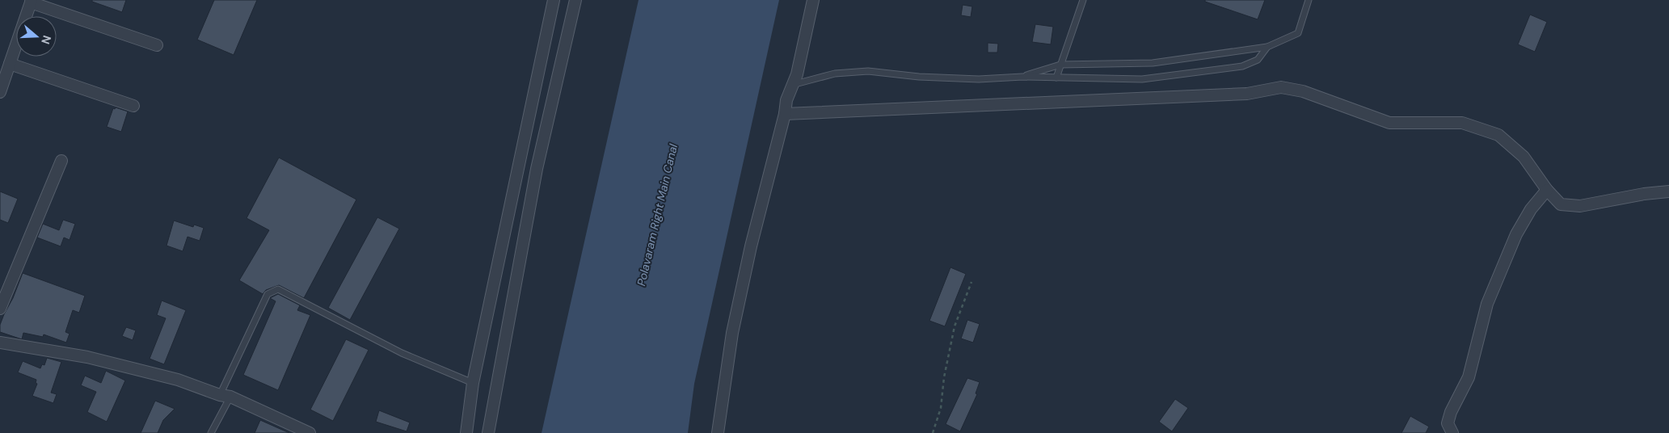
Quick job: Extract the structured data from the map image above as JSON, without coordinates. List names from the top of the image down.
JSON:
{
  "water": ["Polavaram Right Main Canal"],
  "north": "right"
}
